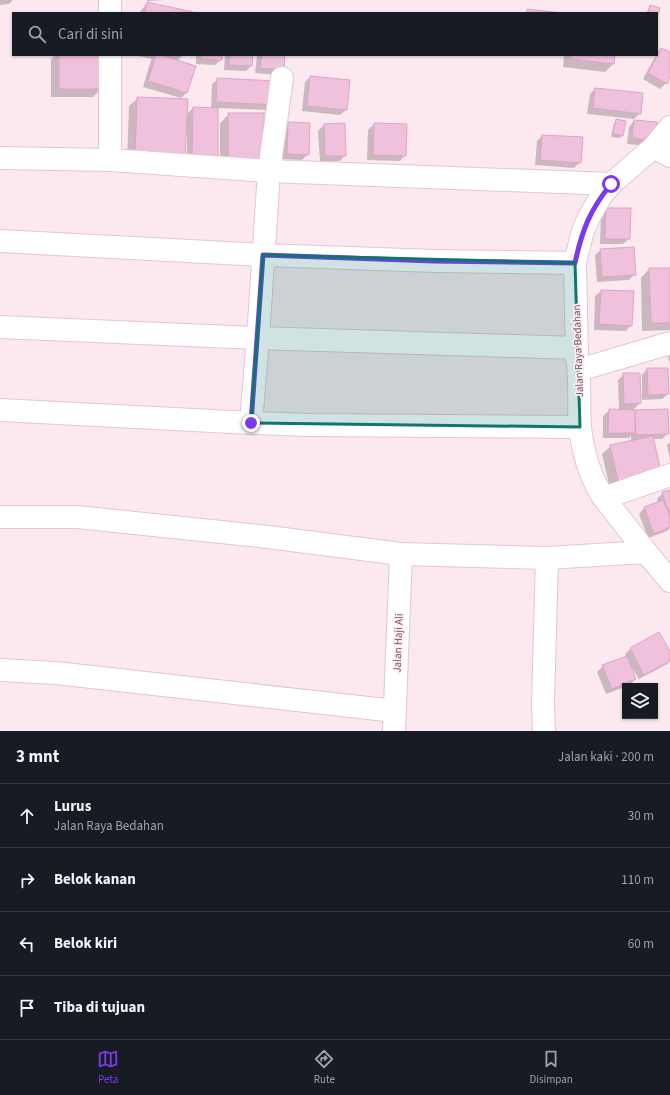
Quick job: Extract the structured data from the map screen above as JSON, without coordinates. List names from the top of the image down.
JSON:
{
  "streets": {
    "street": ["Jalan Raya Bedahan", "Jalan Haji Ali"]
  },
  "page": {
    "search": "Cari di sini",
    "heading": ["3 mnt", "Jalan kaki · 200 m"],
    "list": [
      ["Lurus", "Jalan Raya Bedahan", "30 m"],
      ["Belok kanan", "110 m"],
      ["Belok kiri", "60 m"],
      "Tiba di tujuan"
    ],
    "nav": ["Peta", "Rute", "Disimpan"]
  }
}
